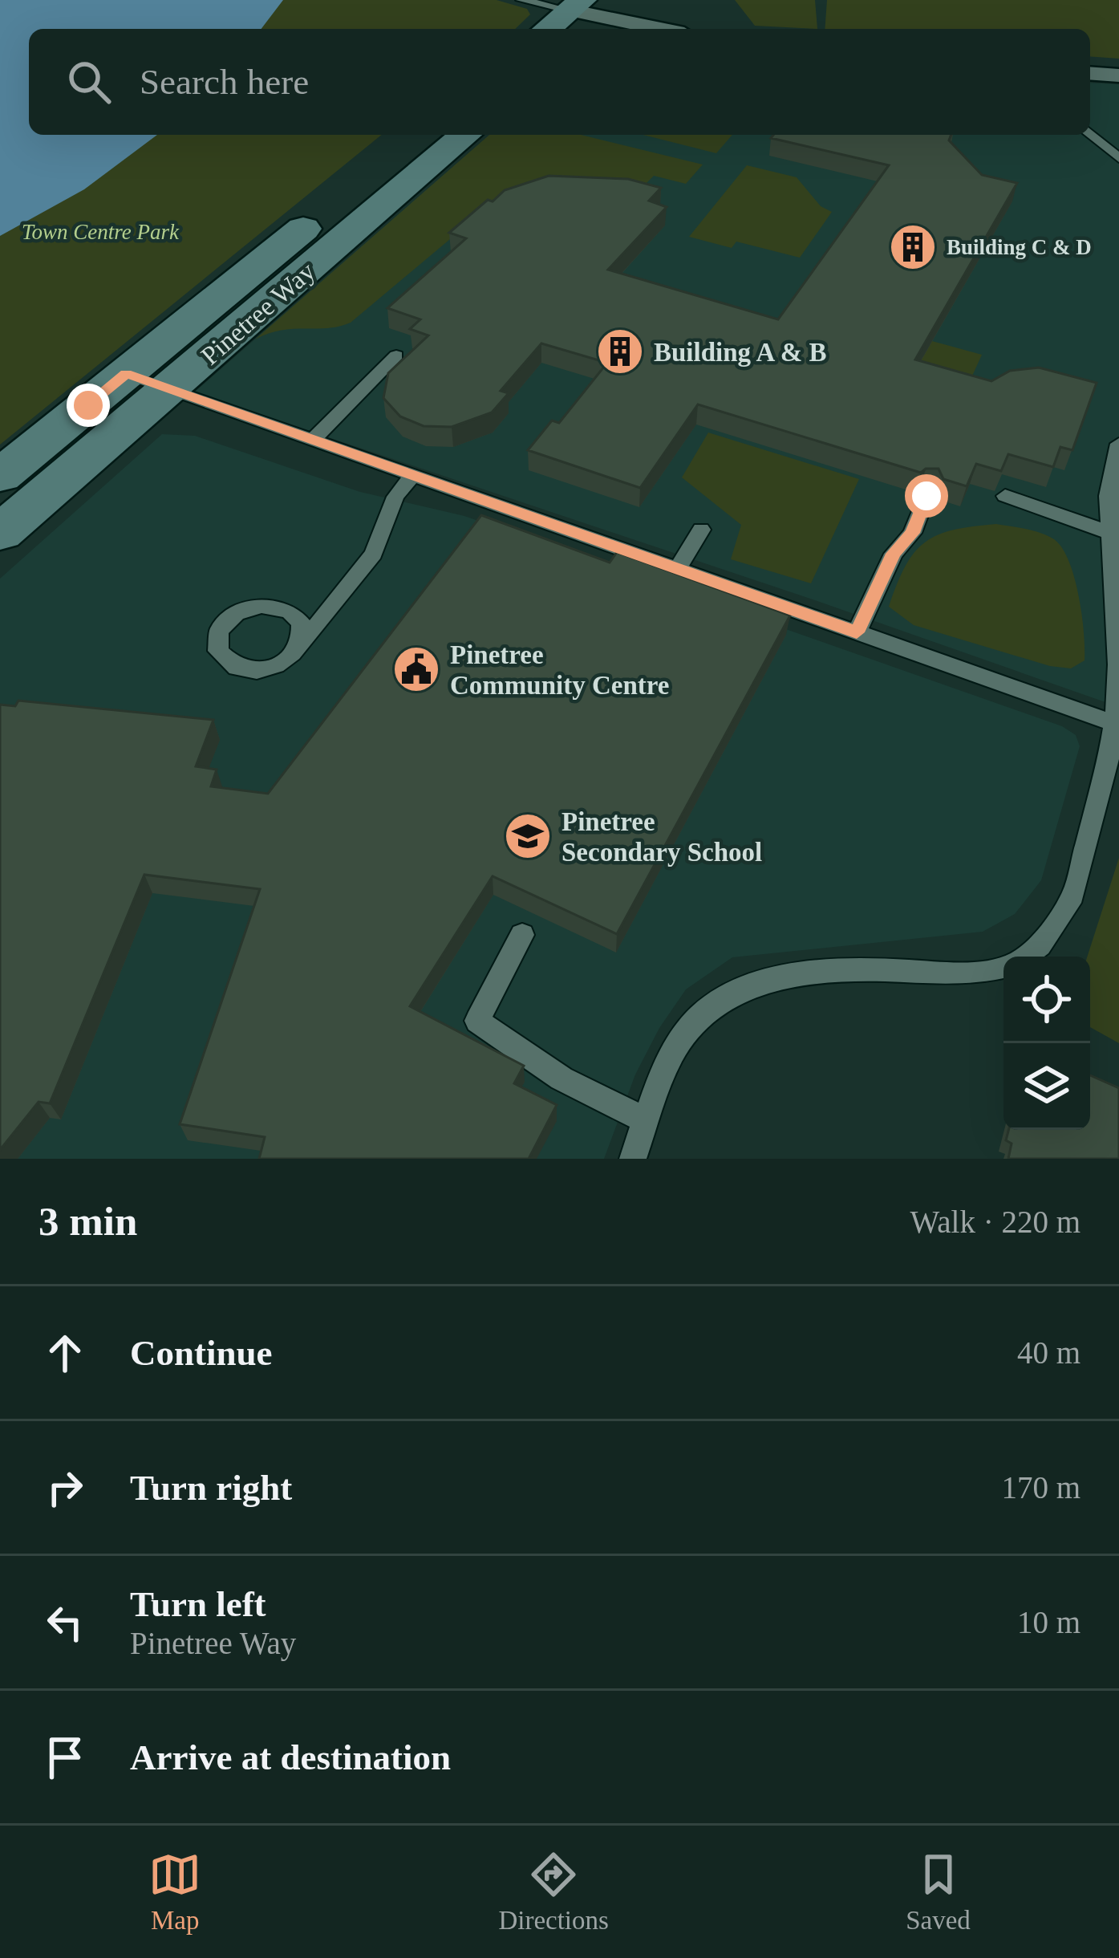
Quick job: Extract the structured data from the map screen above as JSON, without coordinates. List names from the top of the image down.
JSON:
{
  "streets": {
    "main road": ["Pinetree Way"]
  },
  "parks": ["Town Centre Park"],
  "places": {
    "building": ["Building C & D", "Building A & B"],
    "public building": ["Pinetree Community Centre"],
    "school or university": ["Pinetree Secondary School"]
  },
  "page": {
    "search": "Search here",
    "heading": ["3 min", "Walk · 220 m"],
    "list": [
      ["Continue", "40 m"],
      ["Turn right", "170 m"],
      ["Turn left", "Pinetree Way", "10 m"],
      "Arrive at destination"
    ],
    "nav": ["Map", "Directions", "Saved"]
  }
}
